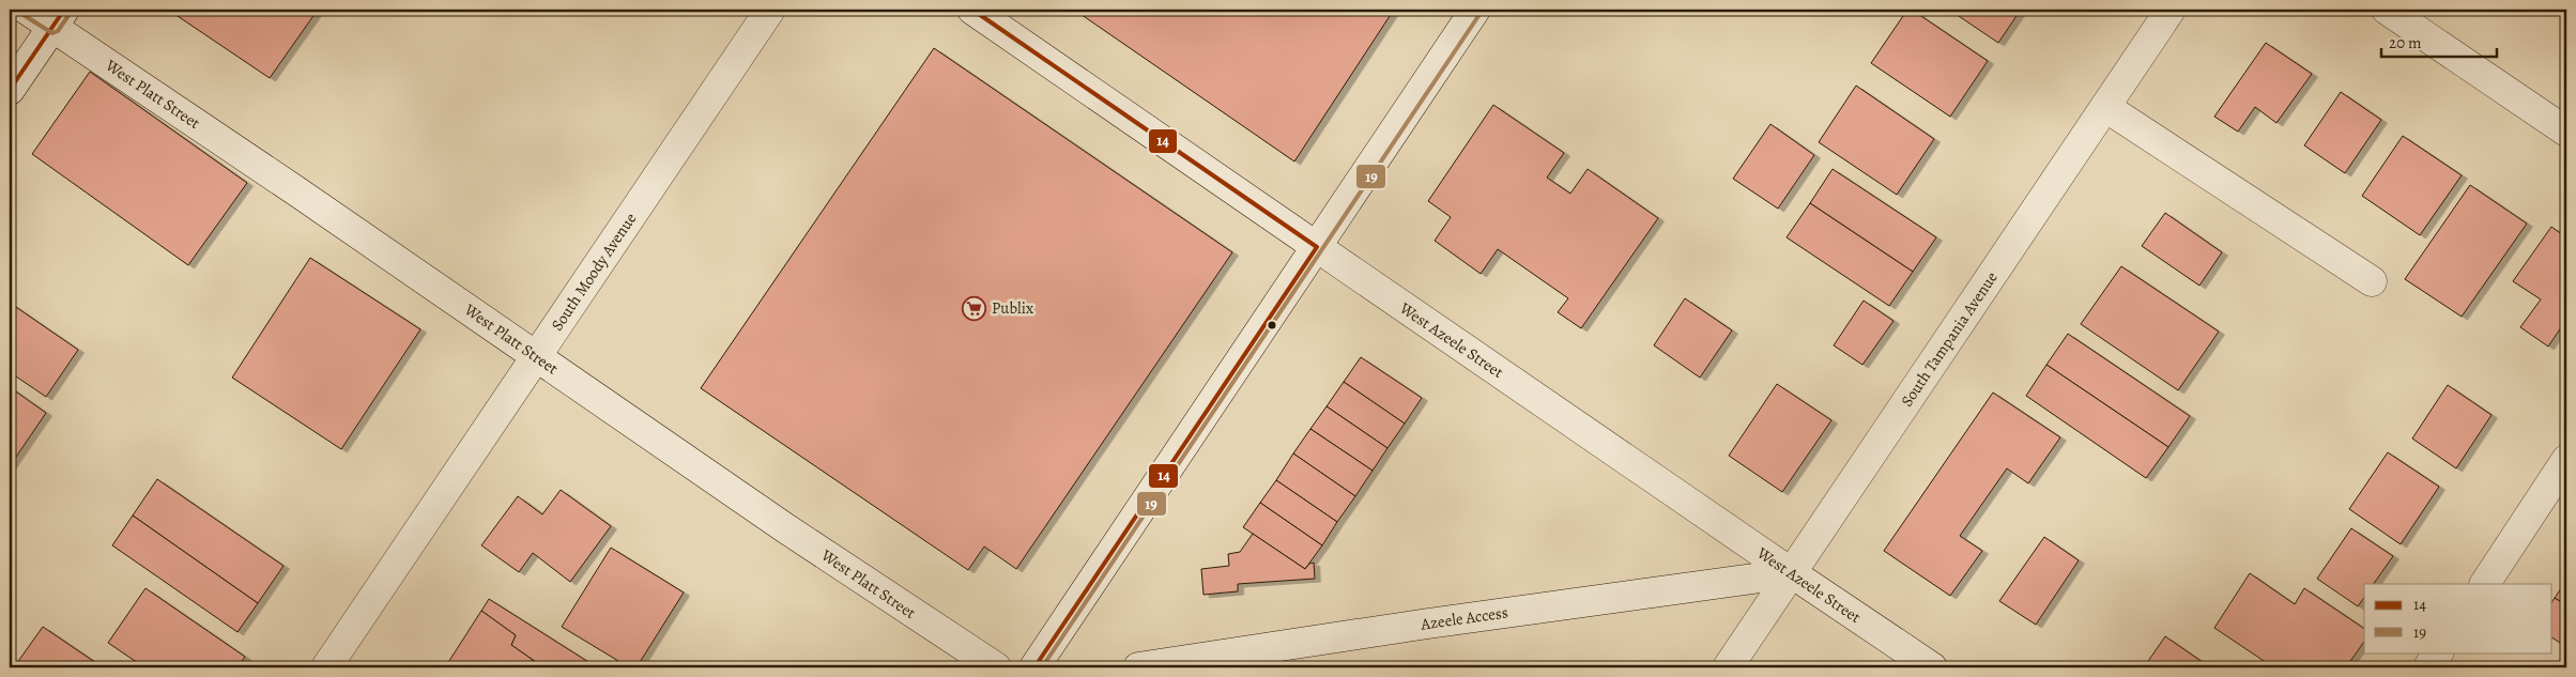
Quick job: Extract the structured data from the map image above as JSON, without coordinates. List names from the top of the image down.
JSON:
{
  "streets": {
    "street": [
      "West Platt Street",
      "South Moody Avenue",
      "South Tampania Avenue",
      "West Azeele Street",
      "Azeele Access"
    ]
  },
  "crossings": [
    ["West Platt Street", "South Moody Avenue"],
    ["South Tampania Avenue", "West Azeele Street"],
    ["South Tampania Avenue", "Azeele Access"],
    ["West Azeele Street", "Azeele Access"]
  ],
  "places": {
    "supermarket": ["Publix"]
  },
  "lines": ["transit line 14", "transit line 19"],
  "legend": ["14", "19"],
  "scale_bar": "20 m"
}
